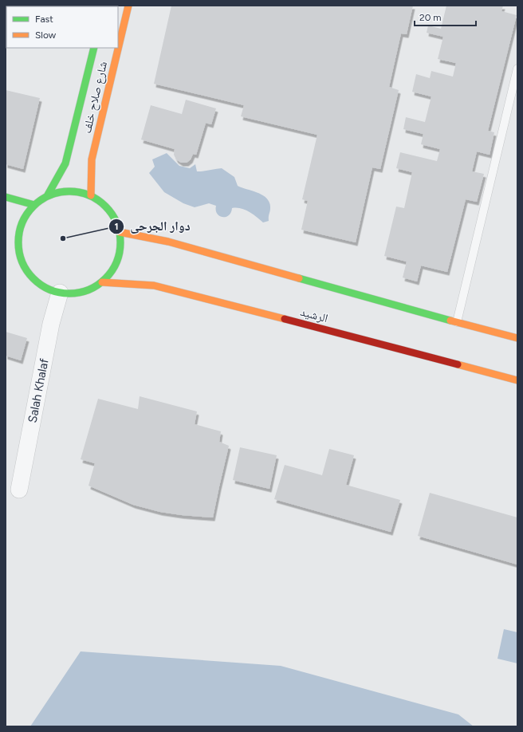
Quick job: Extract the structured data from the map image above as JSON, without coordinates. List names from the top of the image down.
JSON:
{
  "streets": {
    "main road": ["شارع صلاح خلف", "الرشيد"],
    "street": ["Salah Khalaf"]
  },
  "crossings": [
    ["شارع صلاح خلف", "الرشيد"],
    ["شارع صلاح خلف", "Salah Khalaf"],
    ["الرشيد", "Salah Khalaf"]
  ],
  "places": ["دوار الجرحى"],
  "legend": ["Fast", "Slow"],
  "scale_bar": "20 m"
}
